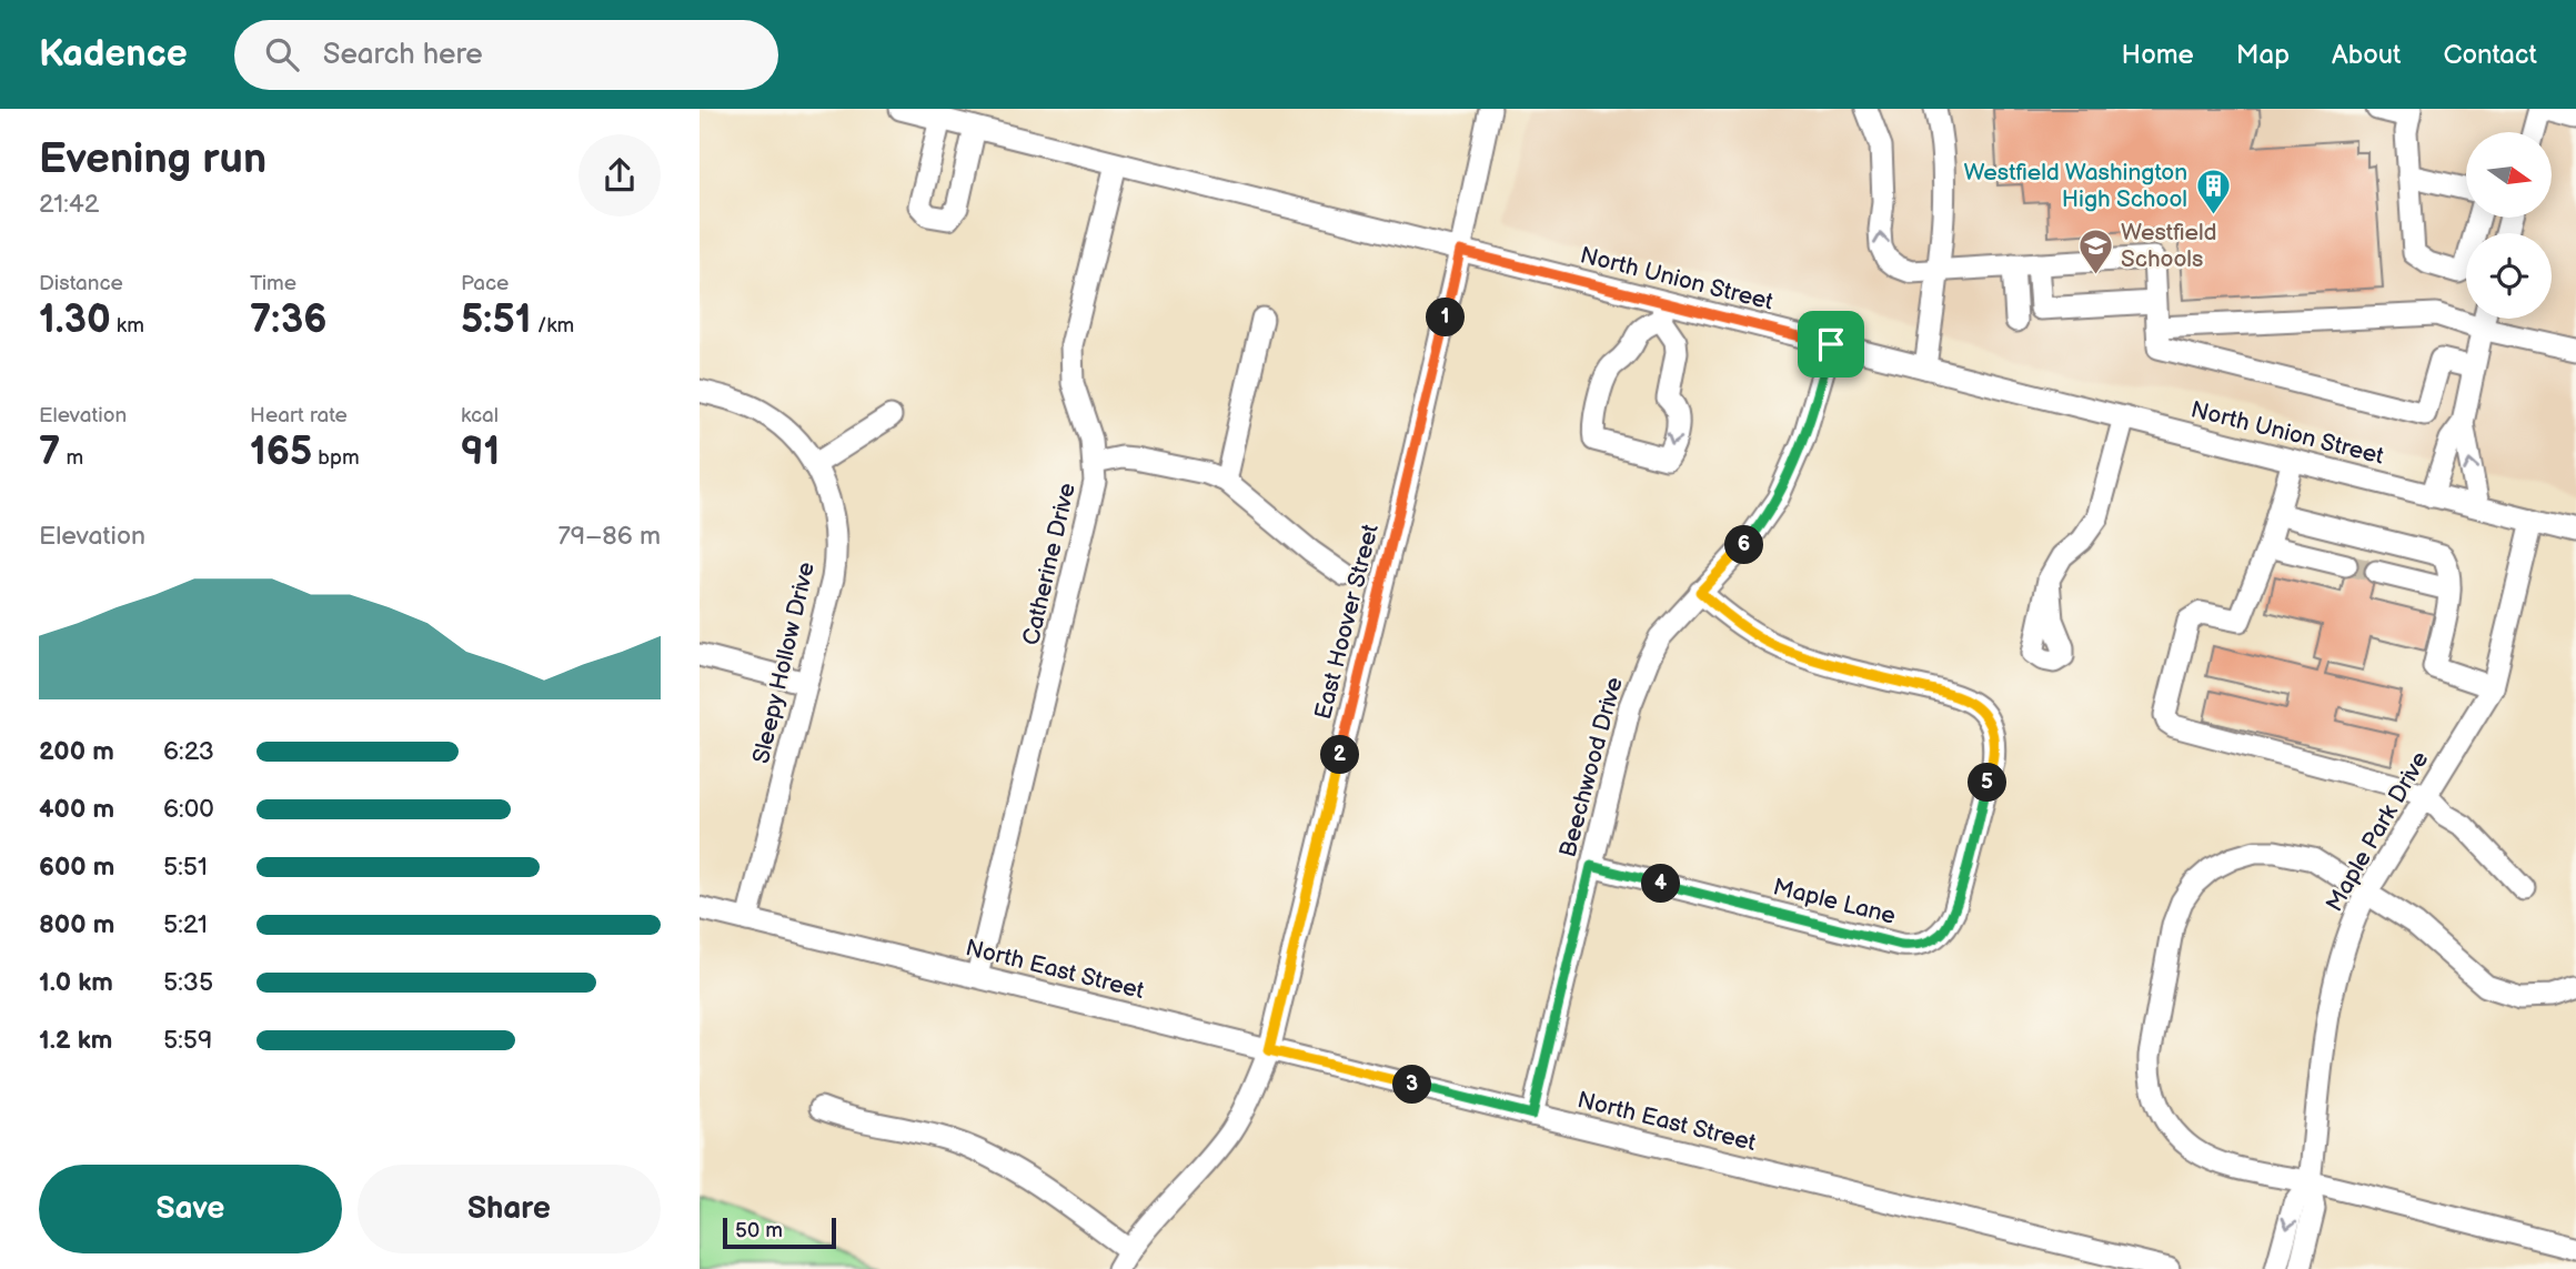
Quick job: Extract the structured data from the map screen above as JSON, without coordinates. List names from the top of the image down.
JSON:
{
  "streets": {
    "street": [
      "North Union Street",
      "Catherine Drive",
      "East Hoover Street",
      "Sleepy Hollow Drive",
      "Beechwood Drive",
      "Maple Park Drive",
      "Maple Lane",
      "North East Street"
    ]
  },
  "crossings": [
    ["North Union Street", "Catherine Drive"],
    ["North Union Street", "East Hoover Street"],
    ["North Union Street", "Beechwood Drive"],
    ["North Union Street", "Maple Park Drive"],
    ["Catherine Drive", "North East Street"],
    ["East Hoover Street", "North East Street"],
    ["Sleepy Hollow Drive", "North East Street"],
    ["Beechwood Drive", "Maple Lane"],
    ["Beechwood Drive", "North East Street"]
  ],
  "places": {
    "building": ["Westfield Washington High School"],
    "school or university": ["Westfield Schools"]
  },
  "scale_bar": "50 m",
  "north": "right",
  "page": {
    "header": "Kadence",
    "search": "Search here",
    "nav": [
      "Home",
      "Map",
      "About",
      "Contact"
    ],
    "heading": ["Evening run", "21:42"],
    "stats": [
      ["Distance", "1.30 km"],
      ["Time", "7:36"],
      ["Pace", "5:51 /km"],
      ["Elevation", "7 m"],
      ["Heart rate", "165 bpm"],
      ["kcal", "91"]
    ],
    "pins": [
      "1",
      "6",
      "2",
      "5",
      "4",
      "3"
    ],
    "chart": ["Elevation", "79–86 m"],
    "list": [
      {
        "name": "200 m",
        "note": "6:23"
      },
      {
        "name": "400 m",
        "note": "6:00"
      },
      {
        "name": "600 m",
        "note": "5:51"
      },
      {
        "name": "800 m",
        "note": "5:21"
      },
      {
        "name": "1.0 km",
        "note": "5:35"
      },
      {
        "name": "1.2 km",
        "note": "5:59"
      }
    ],
    "buttons": ["Save", "Share"],
    "scale": "50 m"
  }
}
